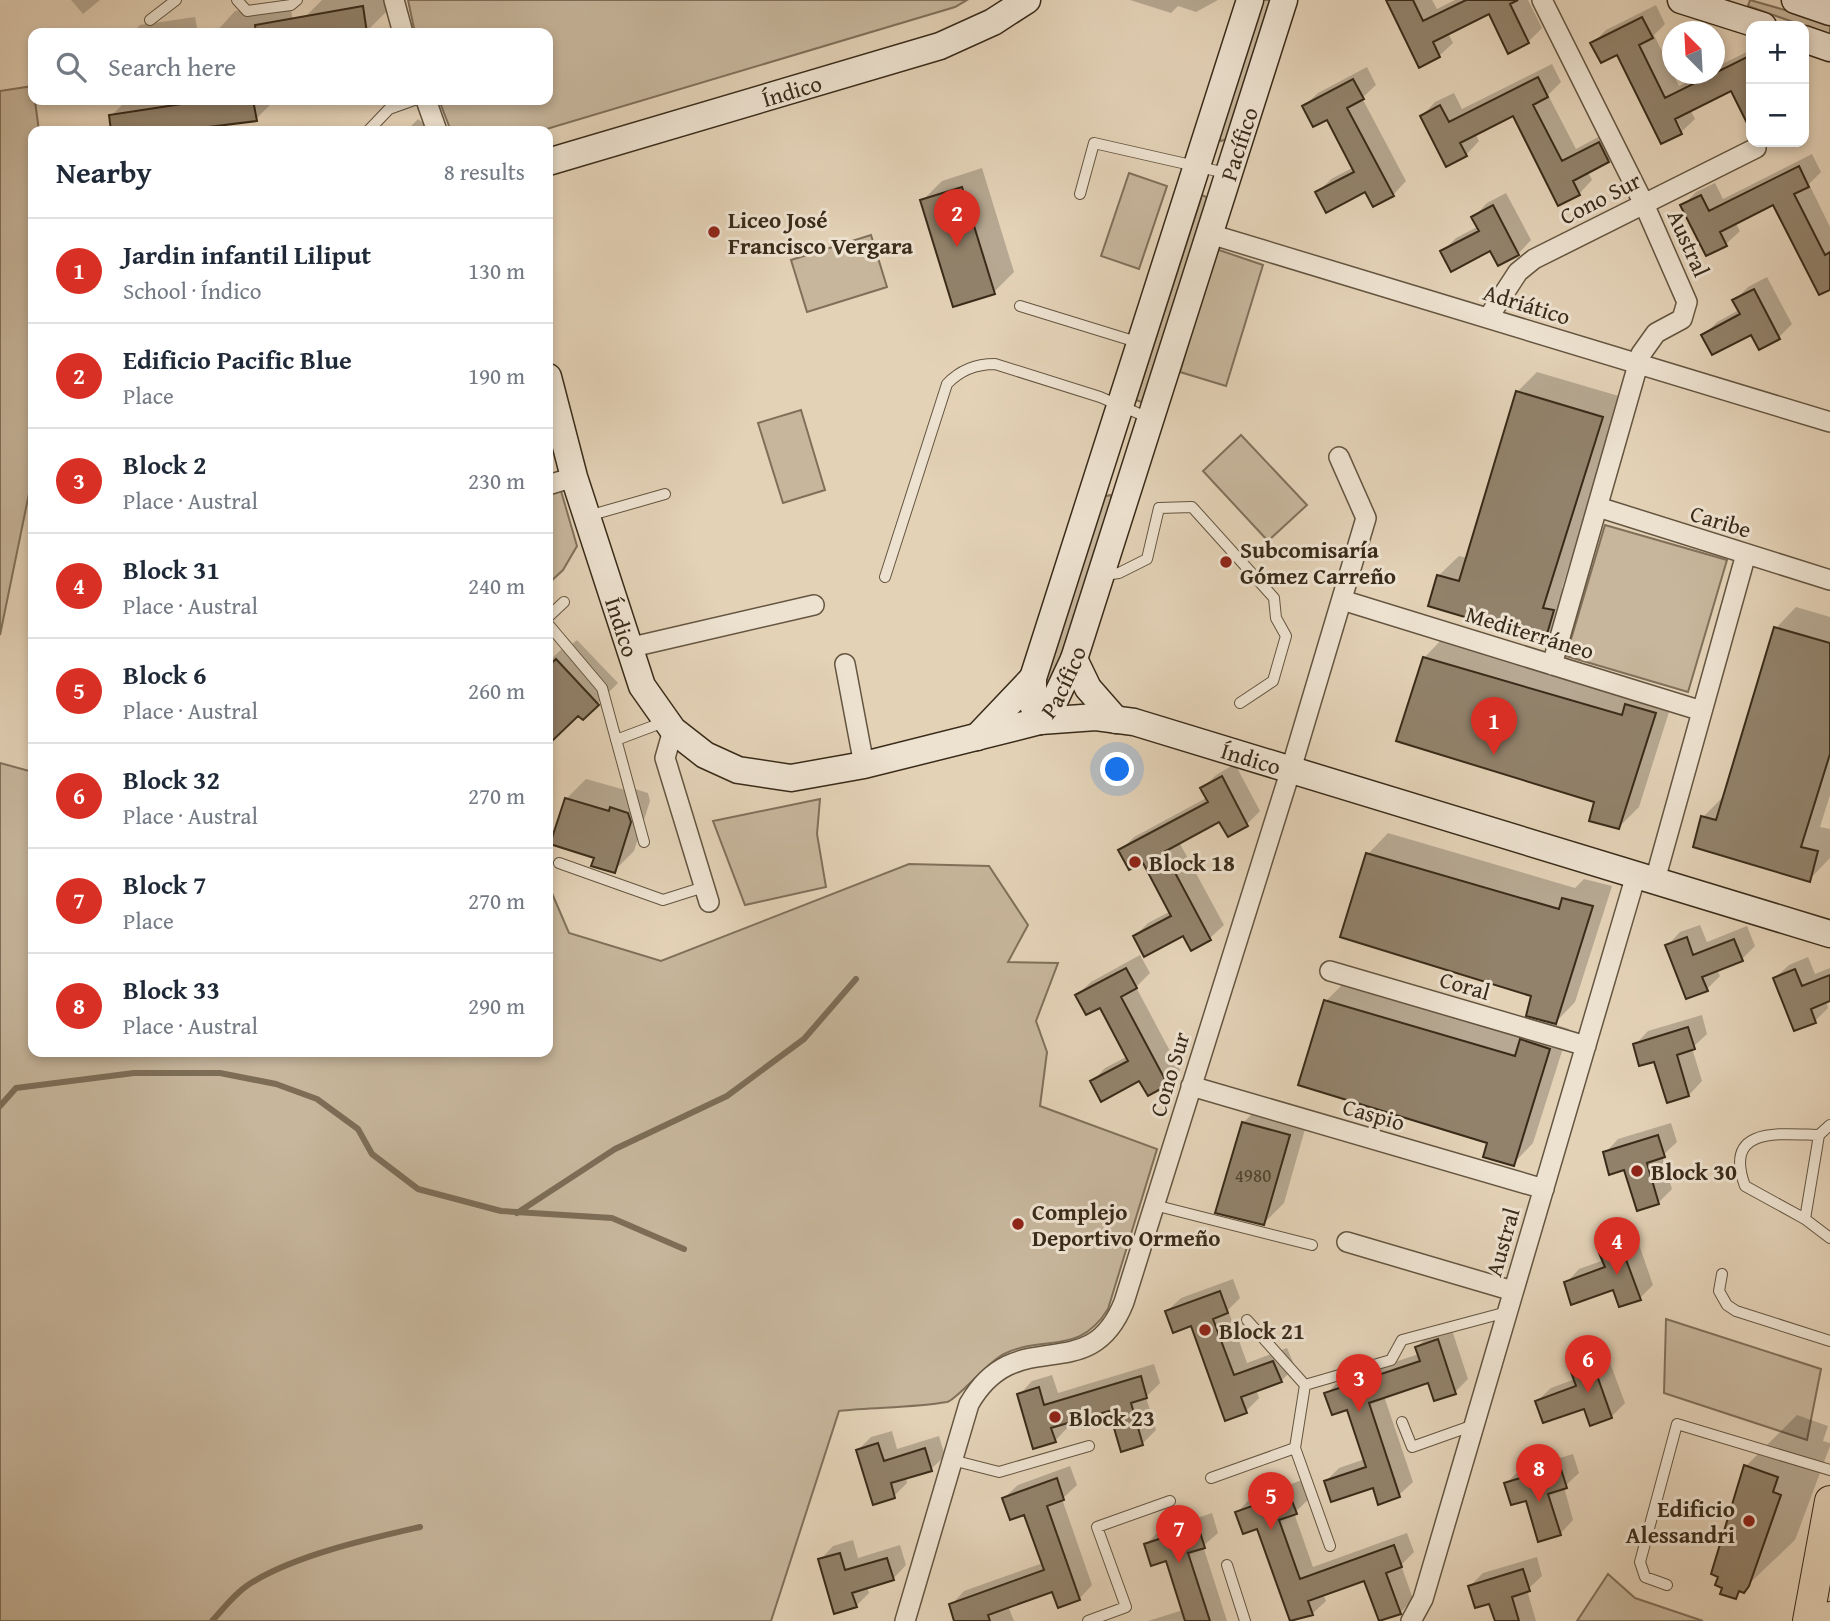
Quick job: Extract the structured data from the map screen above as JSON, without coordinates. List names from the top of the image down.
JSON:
{
  "streets": {
    "street": [
      "Índico",
      "Pacífico",
      "Cono Sur",
      "Austral",
      "Adriático",
      "Caribe",
      "Mediterráneo",
      "Coral",
      "Caspio"
    ]
  },
  "crossings": [
    ["Índico", "Pacífico"],
    ["Índico", "Cono Sur"],
    ["Índico", "Austral"],
    ["Pacífico", "Adriático"],
    ["Cono Sur", "Austral"],
    ["Cono Sur", "Adriático"],
    ["Cono Sur", "Mediterráneo"],
    ["Cono Sur", "Caspio"],
    ["Austral", "Adriático"],
    ["Austral", "Caribe"],
    ["Austral", "Mediterráneo"],
    ["Austral", "Coral"],
    ["Austral", "Caspio"]
  ],
  "places": [
    "Liceo José Francisco Vergara",
    "Subcomisaría Gómez Carreño",
    "Block 18",
    "Block 30",
    "Complejo Deportivo Ormeño",
    "Block 21",
    "Block 23",
    "Edificio Alessandri"
  ],
  "house_numbers": ["4980"],
  "north": "top left",
  "page": {
    "map_buttons": ["+", "−"],
    "search": "Search here",
    "heading": ["Nearby", "8 results"],
    "pins": [
      "2",
      "1",
      "4",
      "6",
      "3",
      "8",
      "5",
      "7"
    ],
    "list": [
      {
        "mark": "1",
        "name": "Jardin infantil Liliput",
        "note": "School · Índico",
        "value": "130 m"
      },
      {
        "mark": "2",
        "name": "Edificio Pacific Blue",
        "note": "Place",
        "value": "190 m"
      },
      {
        "mark": "3",
        "name": "Block 2",
        "note": "Place · Austral",
        "value": "230 m"
      },
      {
        "mark": "4",
        "name": "Block 31",
        "note": "Place · Austral",
        "value": "240 m"
      },
      {
        "mark": "5",
        "name": "Block 6",
        "note": "Place · Austral",
        "value": "260 m"
      },
      {
        "mark": "6",
        "name": "Block 32",
        "note": "Place · Austral",
        "value": "270 m"
      },
      {
        "mark": "7",
        "name": "Block 7",
        "note": "Place",
        "value": "270 m"
      },
      {
        "mark": "8",
        "name": "Block 33",
        "note": "Place · Austral",
        "value": "290 m"
      }
    ]
  }
}
